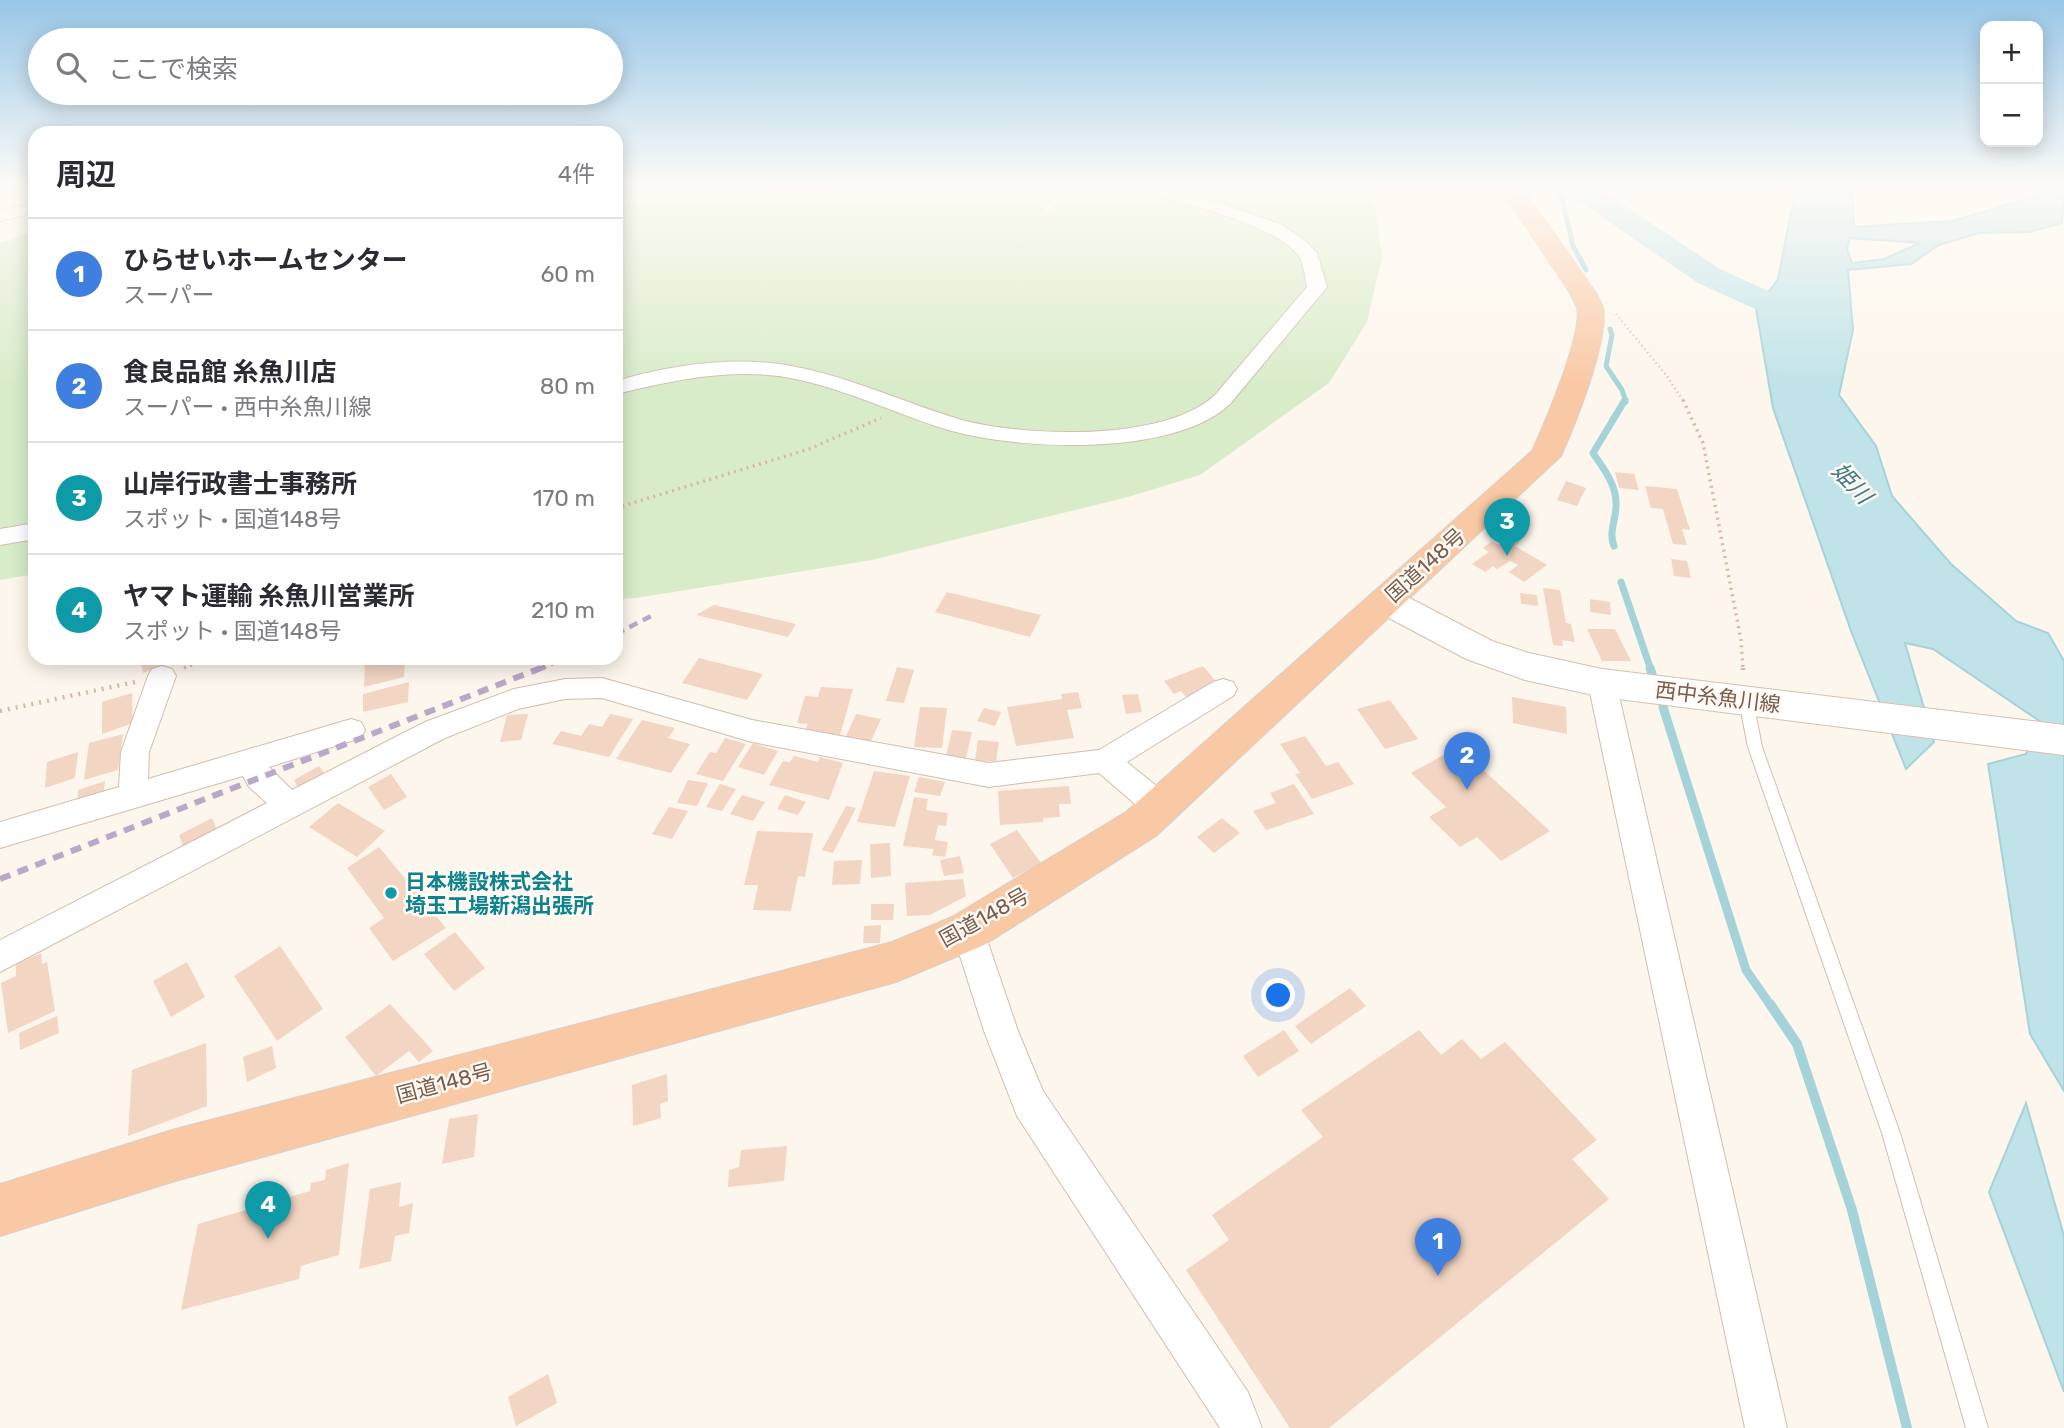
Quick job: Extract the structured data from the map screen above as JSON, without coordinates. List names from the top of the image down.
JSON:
{
  "streets": {
    "highway": ["国道148号"],
    "main road": ["西中糸魚川線"]
  },
  "crossings": [
    ["国道148号", "西中糸魚川線"]
  ],
  "water": ["姫川"],
  "places": ["日本機設株式会社 埼玉工場新潟出張所"],
  "page": {
    "map_buttons": ["+", "−"],
    "search": "ここで検索",
    "heading": ["周辺", "4件"],
    "list": [
      {
        "mark": "1",
        "name": "ひらせいホームセンター",
        "note": "スーパー",
        "value": "60 m"
      },
      {
        "mark": "2",
        "name": "食良品館 糸魚川店",
        "note": "スーパー · 西中糸魚川線",
        "value": "80 m"
      },
      {
        "mark": "3",
        "name": "山岸行政書士事務所",
        "note": "スポット · 国道148号",
        "value": "170 m"
      },
      {
        "mark": "4",
        "name": "ヤマト運輸 糸魚川営業所",
        "note": "スポット · 国道148号",
        "value": "210 m"
      }
    ],
    "pins": [
      "3",
      "2",
      "4",
      "1"
    ]
  }
}
